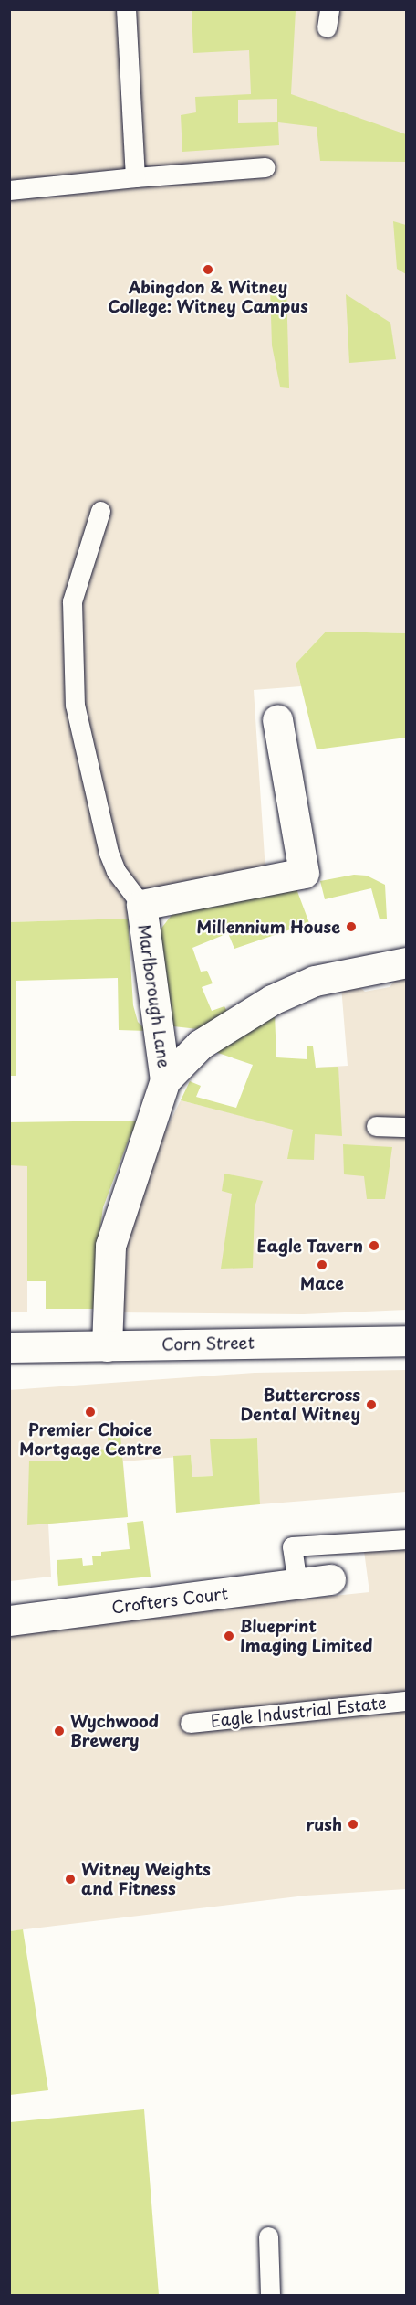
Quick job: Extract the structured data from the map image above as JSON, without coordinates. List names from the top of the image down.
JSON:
{
  "streets": {
    "street": ["Marlborough Lane", "Corn Street", "Crofters Court"],
    "lane": ["Eagle Industrial Estate"]
  },
  "crossings": [
    ["Marlborough Lane", "Corn Street"]
  ],
  "places": [
    "Abingdon & Witney College: Witney Campus",
    "Millennium House",
    "Eagle Tavern",
    "Mace",
    "Buttercross Dental Witney",
    "Premier Choice Mortgage Centre",
    "Blueprint Imaging Limited",
    "Wychwood Brewery",
    "rush",
    "Witney Weights and Fitness"
  ]
}
